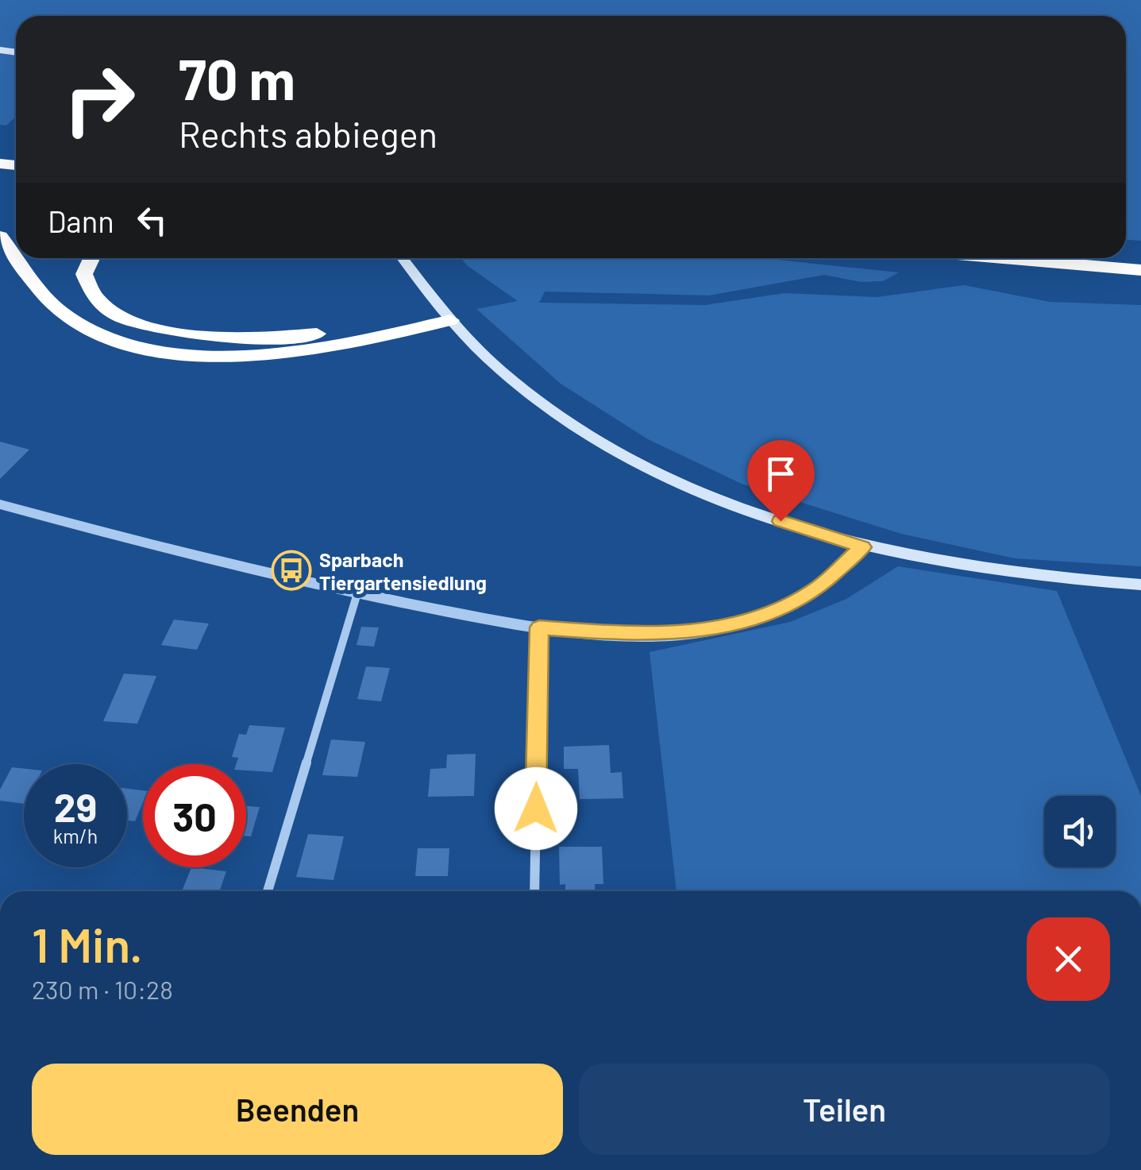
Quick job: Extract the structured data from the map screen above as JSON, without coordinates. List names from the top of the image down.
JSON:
{
  "places": {
    "bus stop": ["Sparbach Tiergartensiedlung"]
  },
  "page": {
    "turn": ["70 m", "Rechts abbiegen"],
    "then": "Dann",
    "speed": "29 km/h",
    "limit": "30",
    "heading": ["1 Min.", "230 m · 10:28"],
    "buttons": ["Beenden", "Teilen"]
  }
}
